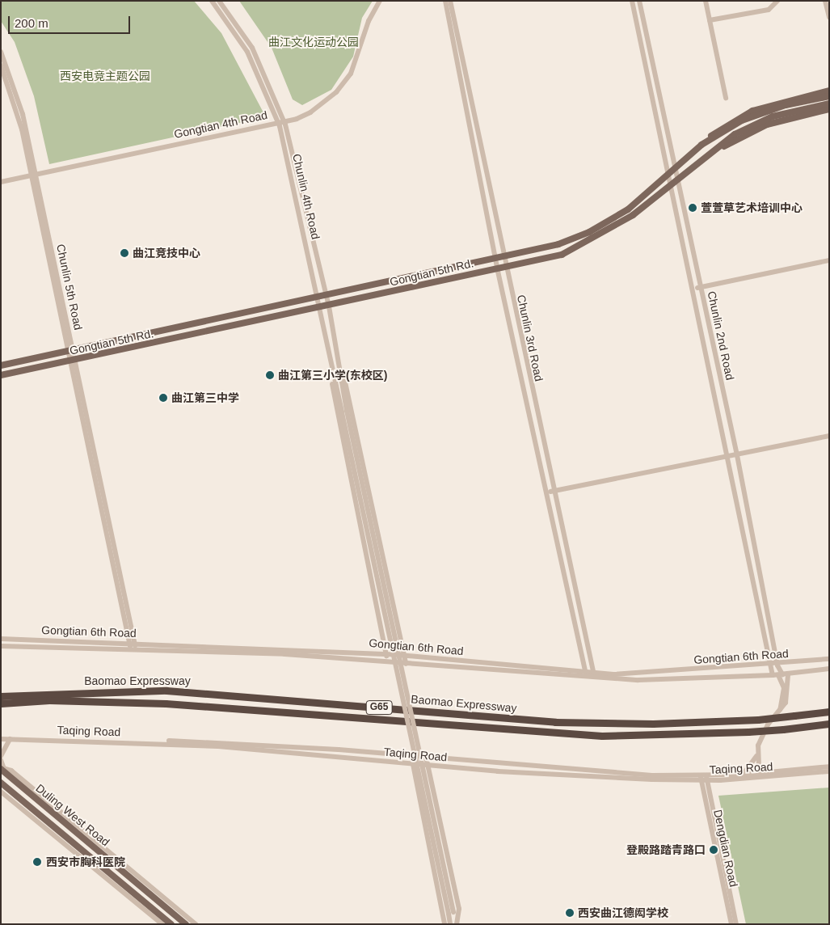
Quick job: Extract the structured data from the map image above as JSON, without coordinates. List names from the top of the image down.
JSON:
{
  "streets": {
    "highway": ["Baomao Expressway", "G65"],
    "main road": ["Gongtian 5th Rd.", "Duling West Road"],
    "street": [
      "Gongtian 4th Road",
      "Chunlin 4th Road",
      "Chunlin 5th Road",
      "Chunlin 2nd Road",
      "Chunlin 3rd Road",
      "Gongtian 6th Road",
      "Taqing Road",
      "Dengdian Road"
    ]
  },
  "crossings": [
    ["Gongtian 4th Road", "Chunlin 4th Road"],
    ["Gongtian 4th Road", "Chunlin 5th Road"],
    ["Chunlin 4th Road", "Gongtian 5th Rd."],
    ["Gongtian 5th Rd.", "Chunlin 5th Road"],
    ["Gongtian 5th Rd.", "Chunlin 2nd Road"],
    ["Gongtian 5th Rd.", "Chunlin 3rd Road"],
    ["Chunlin 5th Road", "Gongtian 6th Road"],
    ["Chunlin 2nd Road", "Gongtian 6th Road"],
    ["Chunlin 3rd Road", "Gongtian 6th Road"],
    ["Taqing Road", "Dengdian Road"]
  ],
  "parks": ["曲江文化运动公园", "西安电竞主题公园"],
  "places": [
    "萱萱草艺术培训中心",
    "曲江竞技中心",
    "曲江第三小学(东校区)",
    "曲江第三中学",
    "登殿路踏青路口",
    "西安市胸科医院",
    "西安曲江德闳学校"
  ],
  "scale_bar": "200 m"
}
